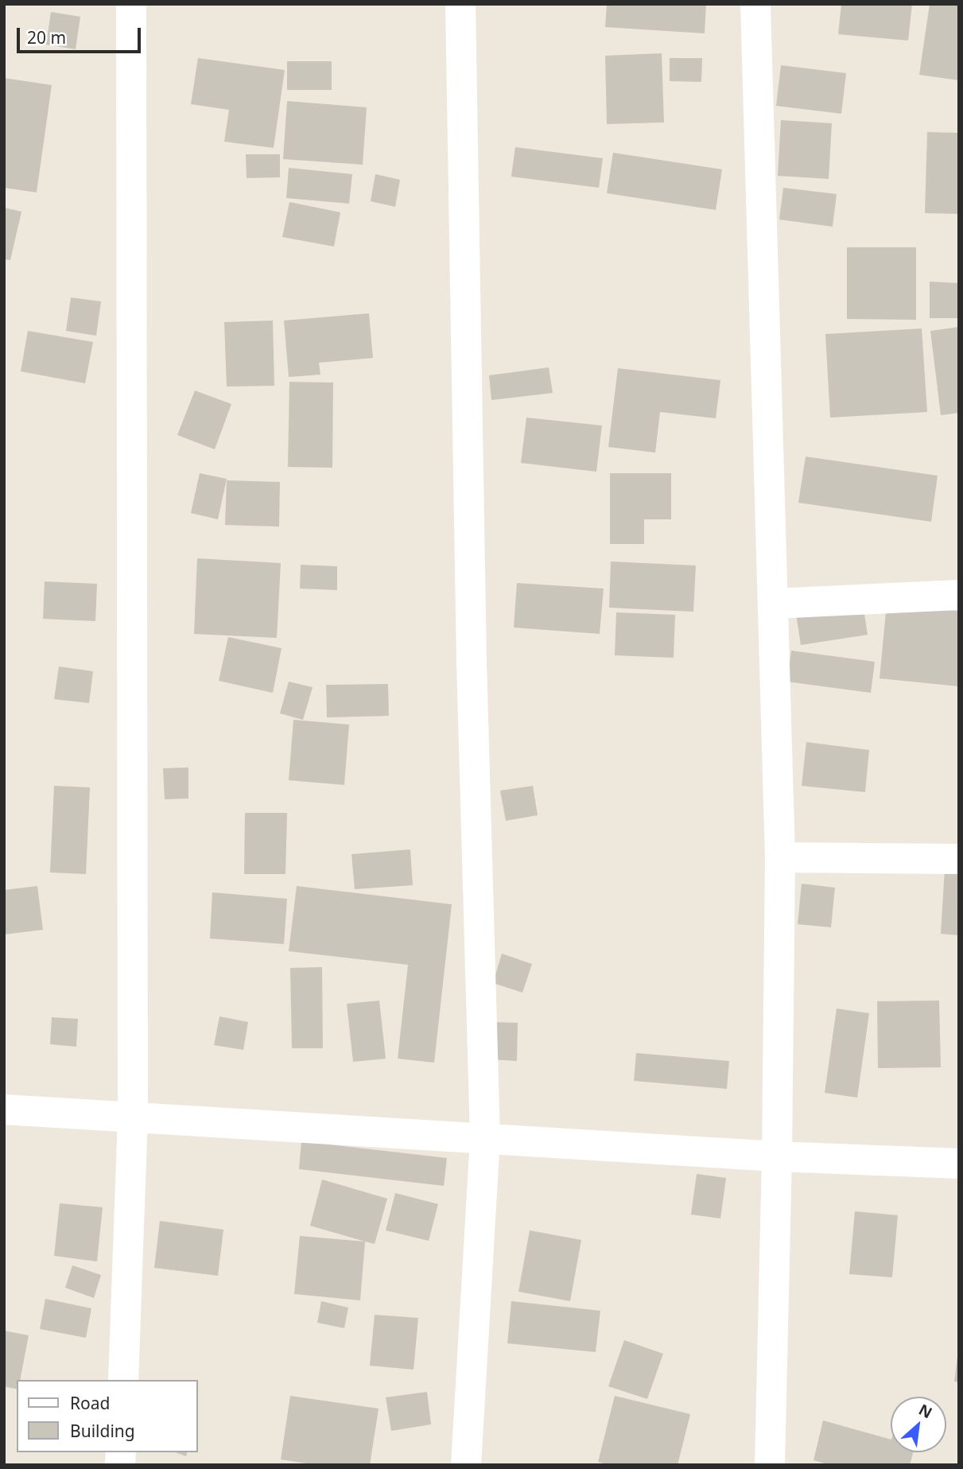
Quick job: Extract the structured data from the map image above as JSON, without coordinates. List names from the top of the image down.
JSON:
{
  "legend": ["Road", "Building"],
  "scale_bar": "20 m",
  "north": "top right"
}
